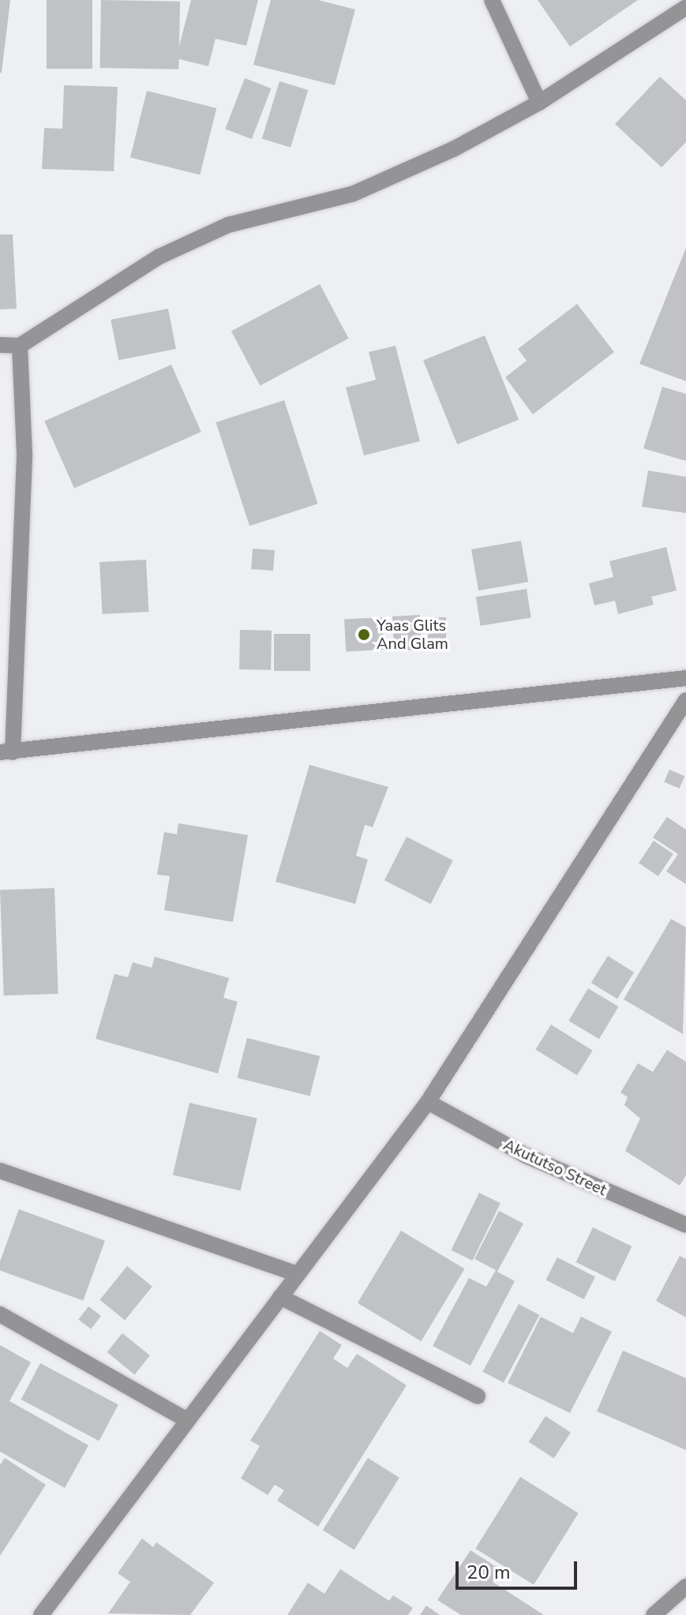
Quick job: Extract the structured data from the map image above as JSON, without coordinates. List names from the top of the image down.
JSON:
{
  "streets": {
    "street": ["Akututso Street"]
  },
  "places": ["Yaas Glits And Glam"],
  "scale_bar": "20 m"
}
